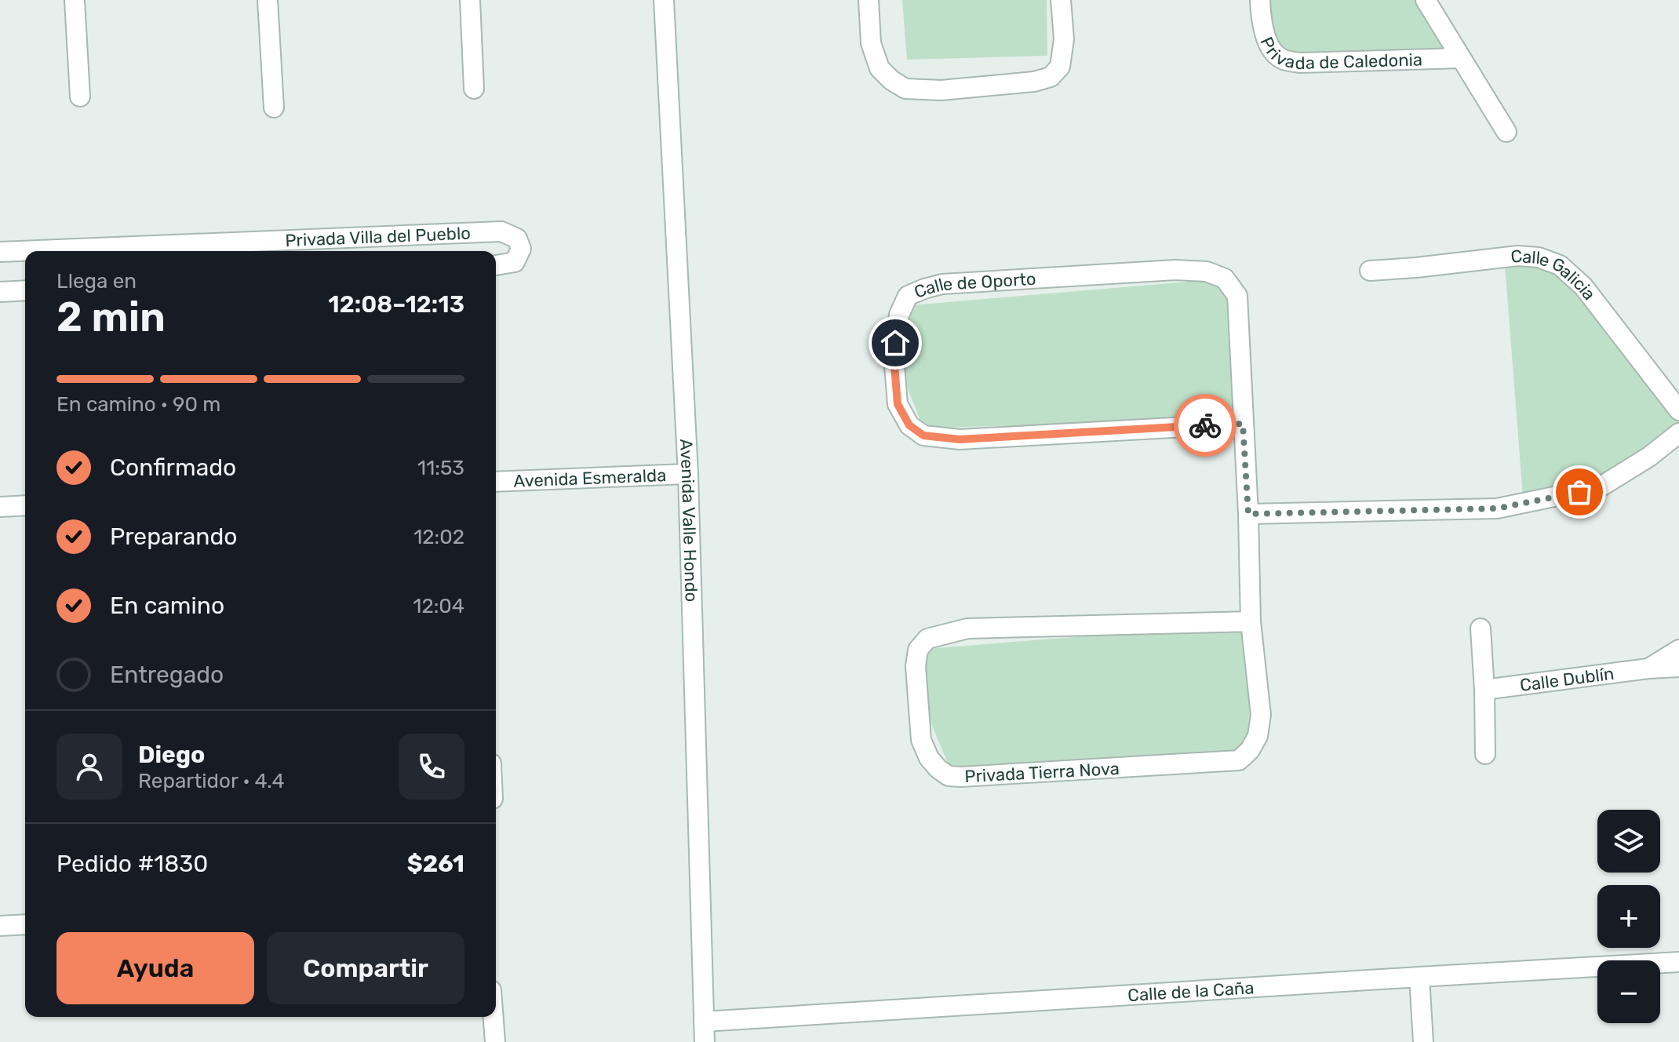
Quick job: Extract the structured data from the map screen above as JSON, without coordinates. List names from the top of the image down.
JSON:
{
  "streets": {
    "street": [
      "Privada de Caledonia",
      "Privada Villa del Pueblo",
      "Calle Galicia",
      "Calle de Oporto",
      "Avenida Esmeralda",
      "Avenida Valle Hondo",
      "Calle Dublín",
      "Privada Tierra Nova",
      "Calle de la Caña"
    ]
  },
  "crossings": [
    ["Calle de Oporto", "Privada Tierra Nova"],
    ["Avenida Esmeralda", "Avenida Valle Hondo"],
    ["Avenida Valle Hondo", "Calle de la Caña"]
  ],
  "page": {
    "heading": ["2 min", "Llega en", "12:08–12:13"],
    "panel": [
      "Diego",
      "Repartidor · 4.4",
      "Pedido #1830",
      "$261"
    ],
    "bar": "En camino · 90 m",
    "list": [
      ["Confirmado", "11:53"],
      ["Preparando", "12:02"],
      ["En camino", "12:04"],
      "Entregado"
    ],
    "map_buttons": ["+", "−"],
    "buttons": ["Ayuda", "Compartir"]
  }
}
